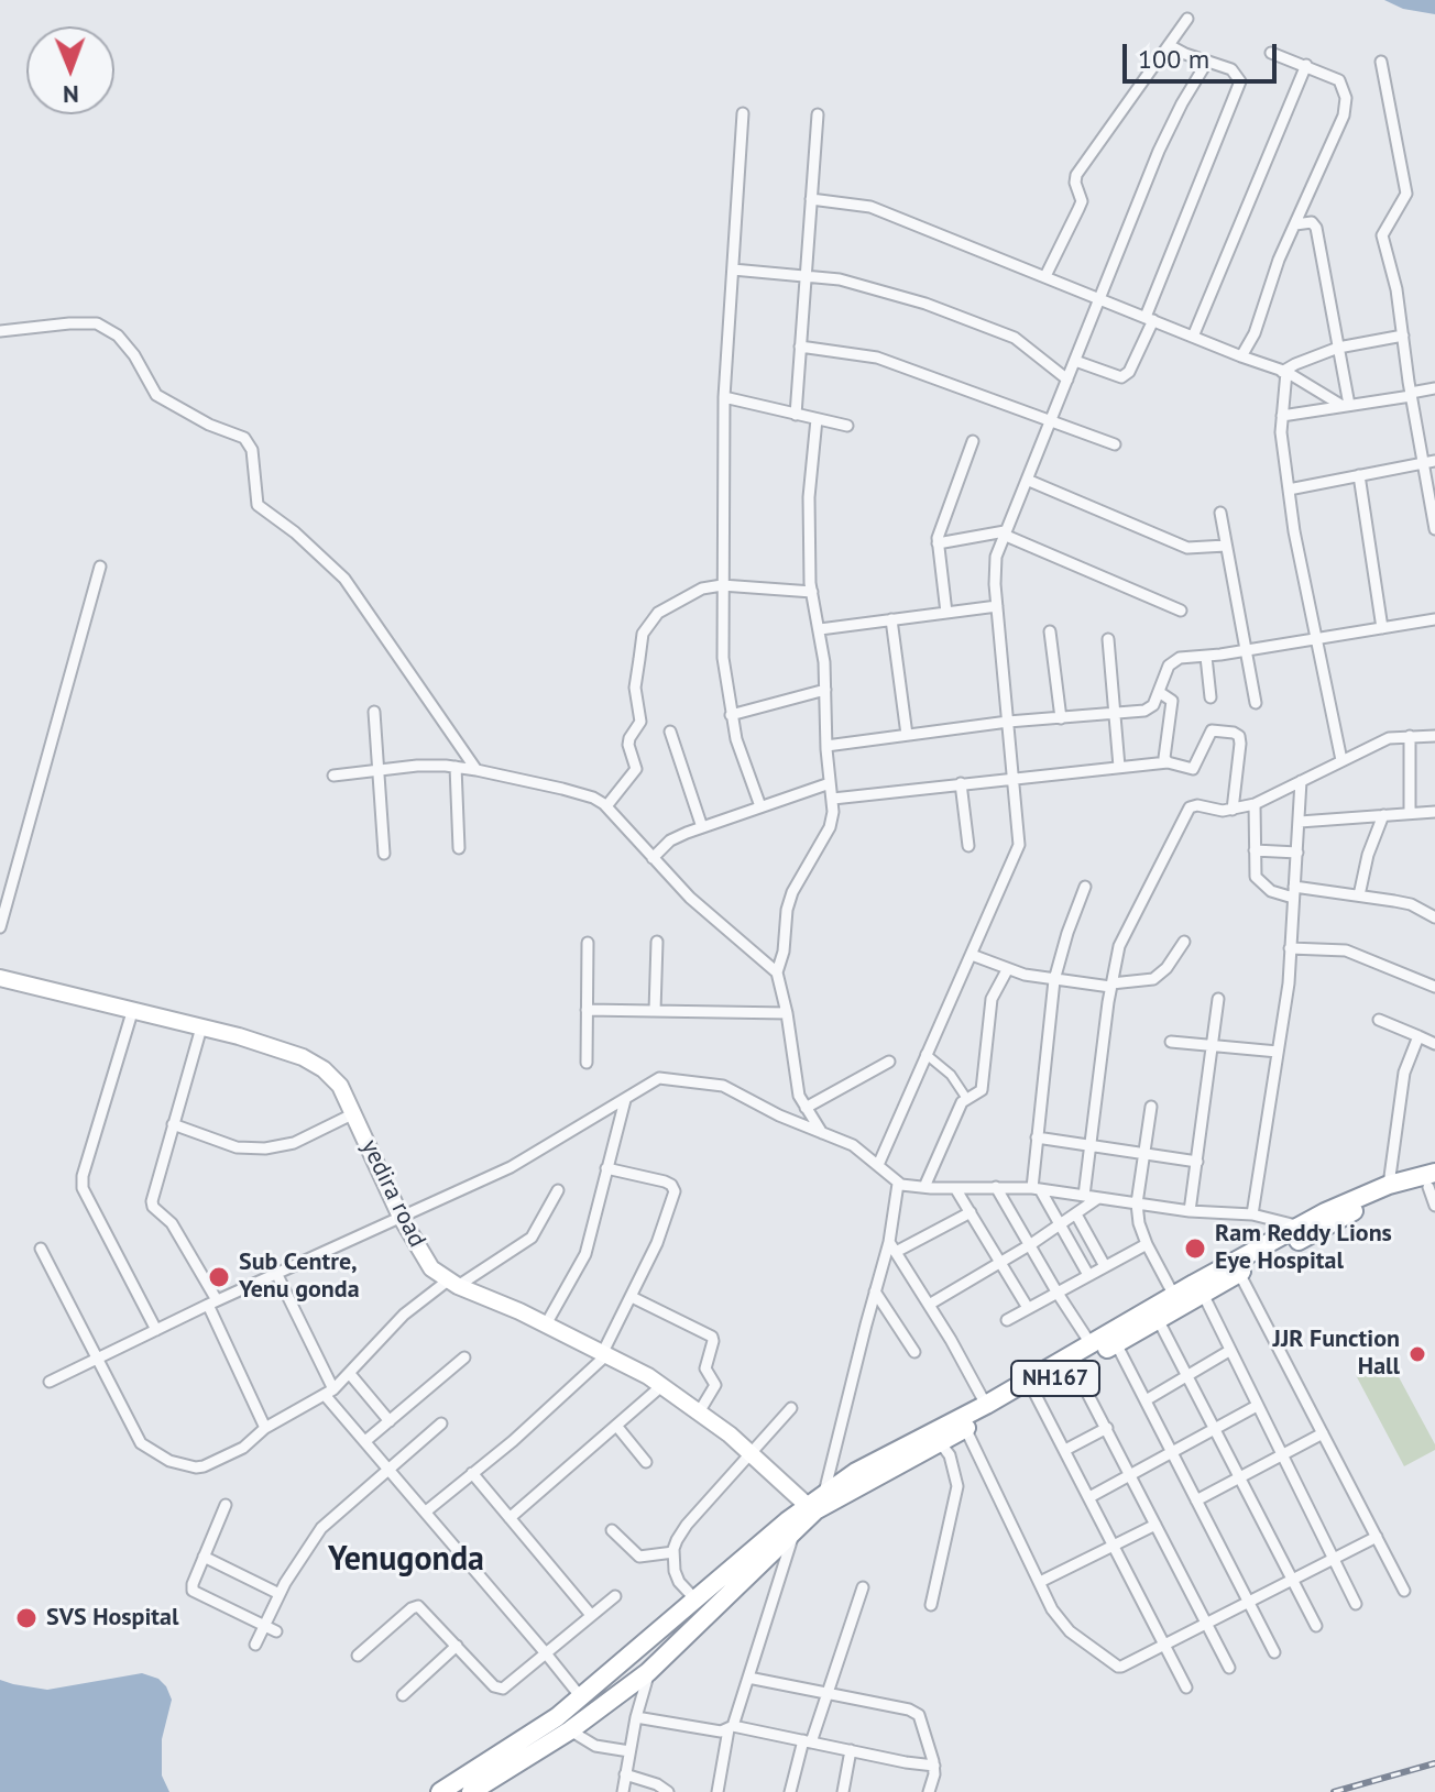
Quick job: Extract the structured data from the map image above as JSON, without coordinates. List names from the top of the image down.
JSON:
{
  "streets": {
    "highway": ["NH167"],
    "main road": ["yedira road"]
  },
  "crossings": [
    ["yedira road", "NH167"]
  ],
  "districts": ["Yenugonda"],
  "places": [
    "Ram Reddy Lions Eye Hospital",
    "Sub Centre, Yenu gonda",
    "JJR Function Hall",
    "SVS Hospital"
  ],
  "scale_bar": "100 m",
  "north": "bottom"
}
